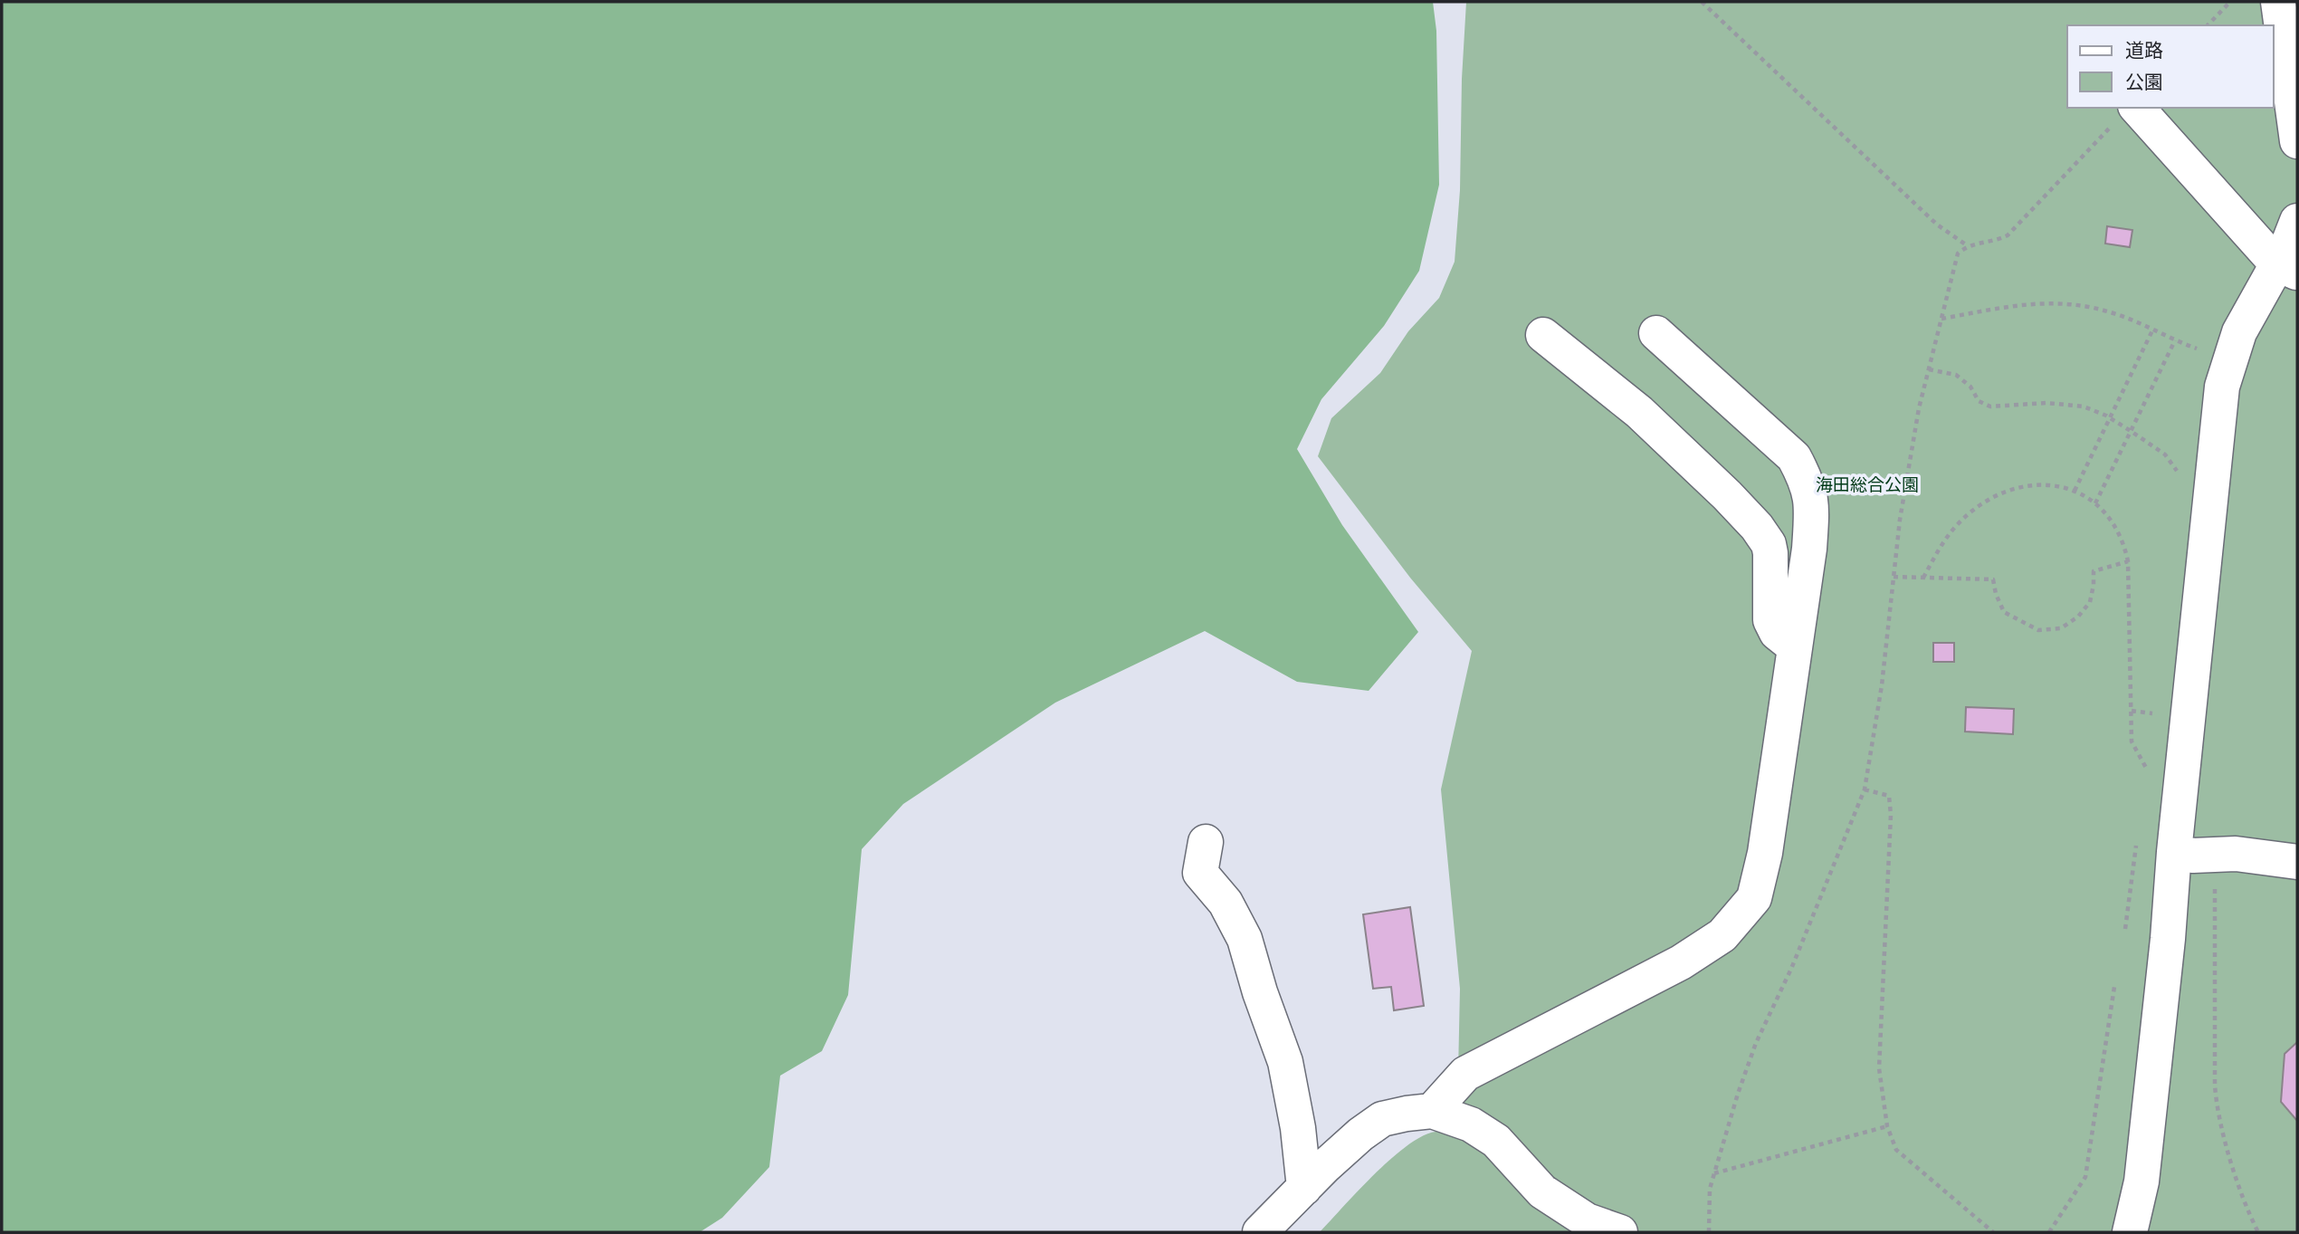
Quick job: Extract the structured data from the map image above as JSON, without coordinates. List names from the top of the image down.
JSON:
{
  "parks": ["海田総合公園"],
  "legend": ["道路", "公園"]
}
